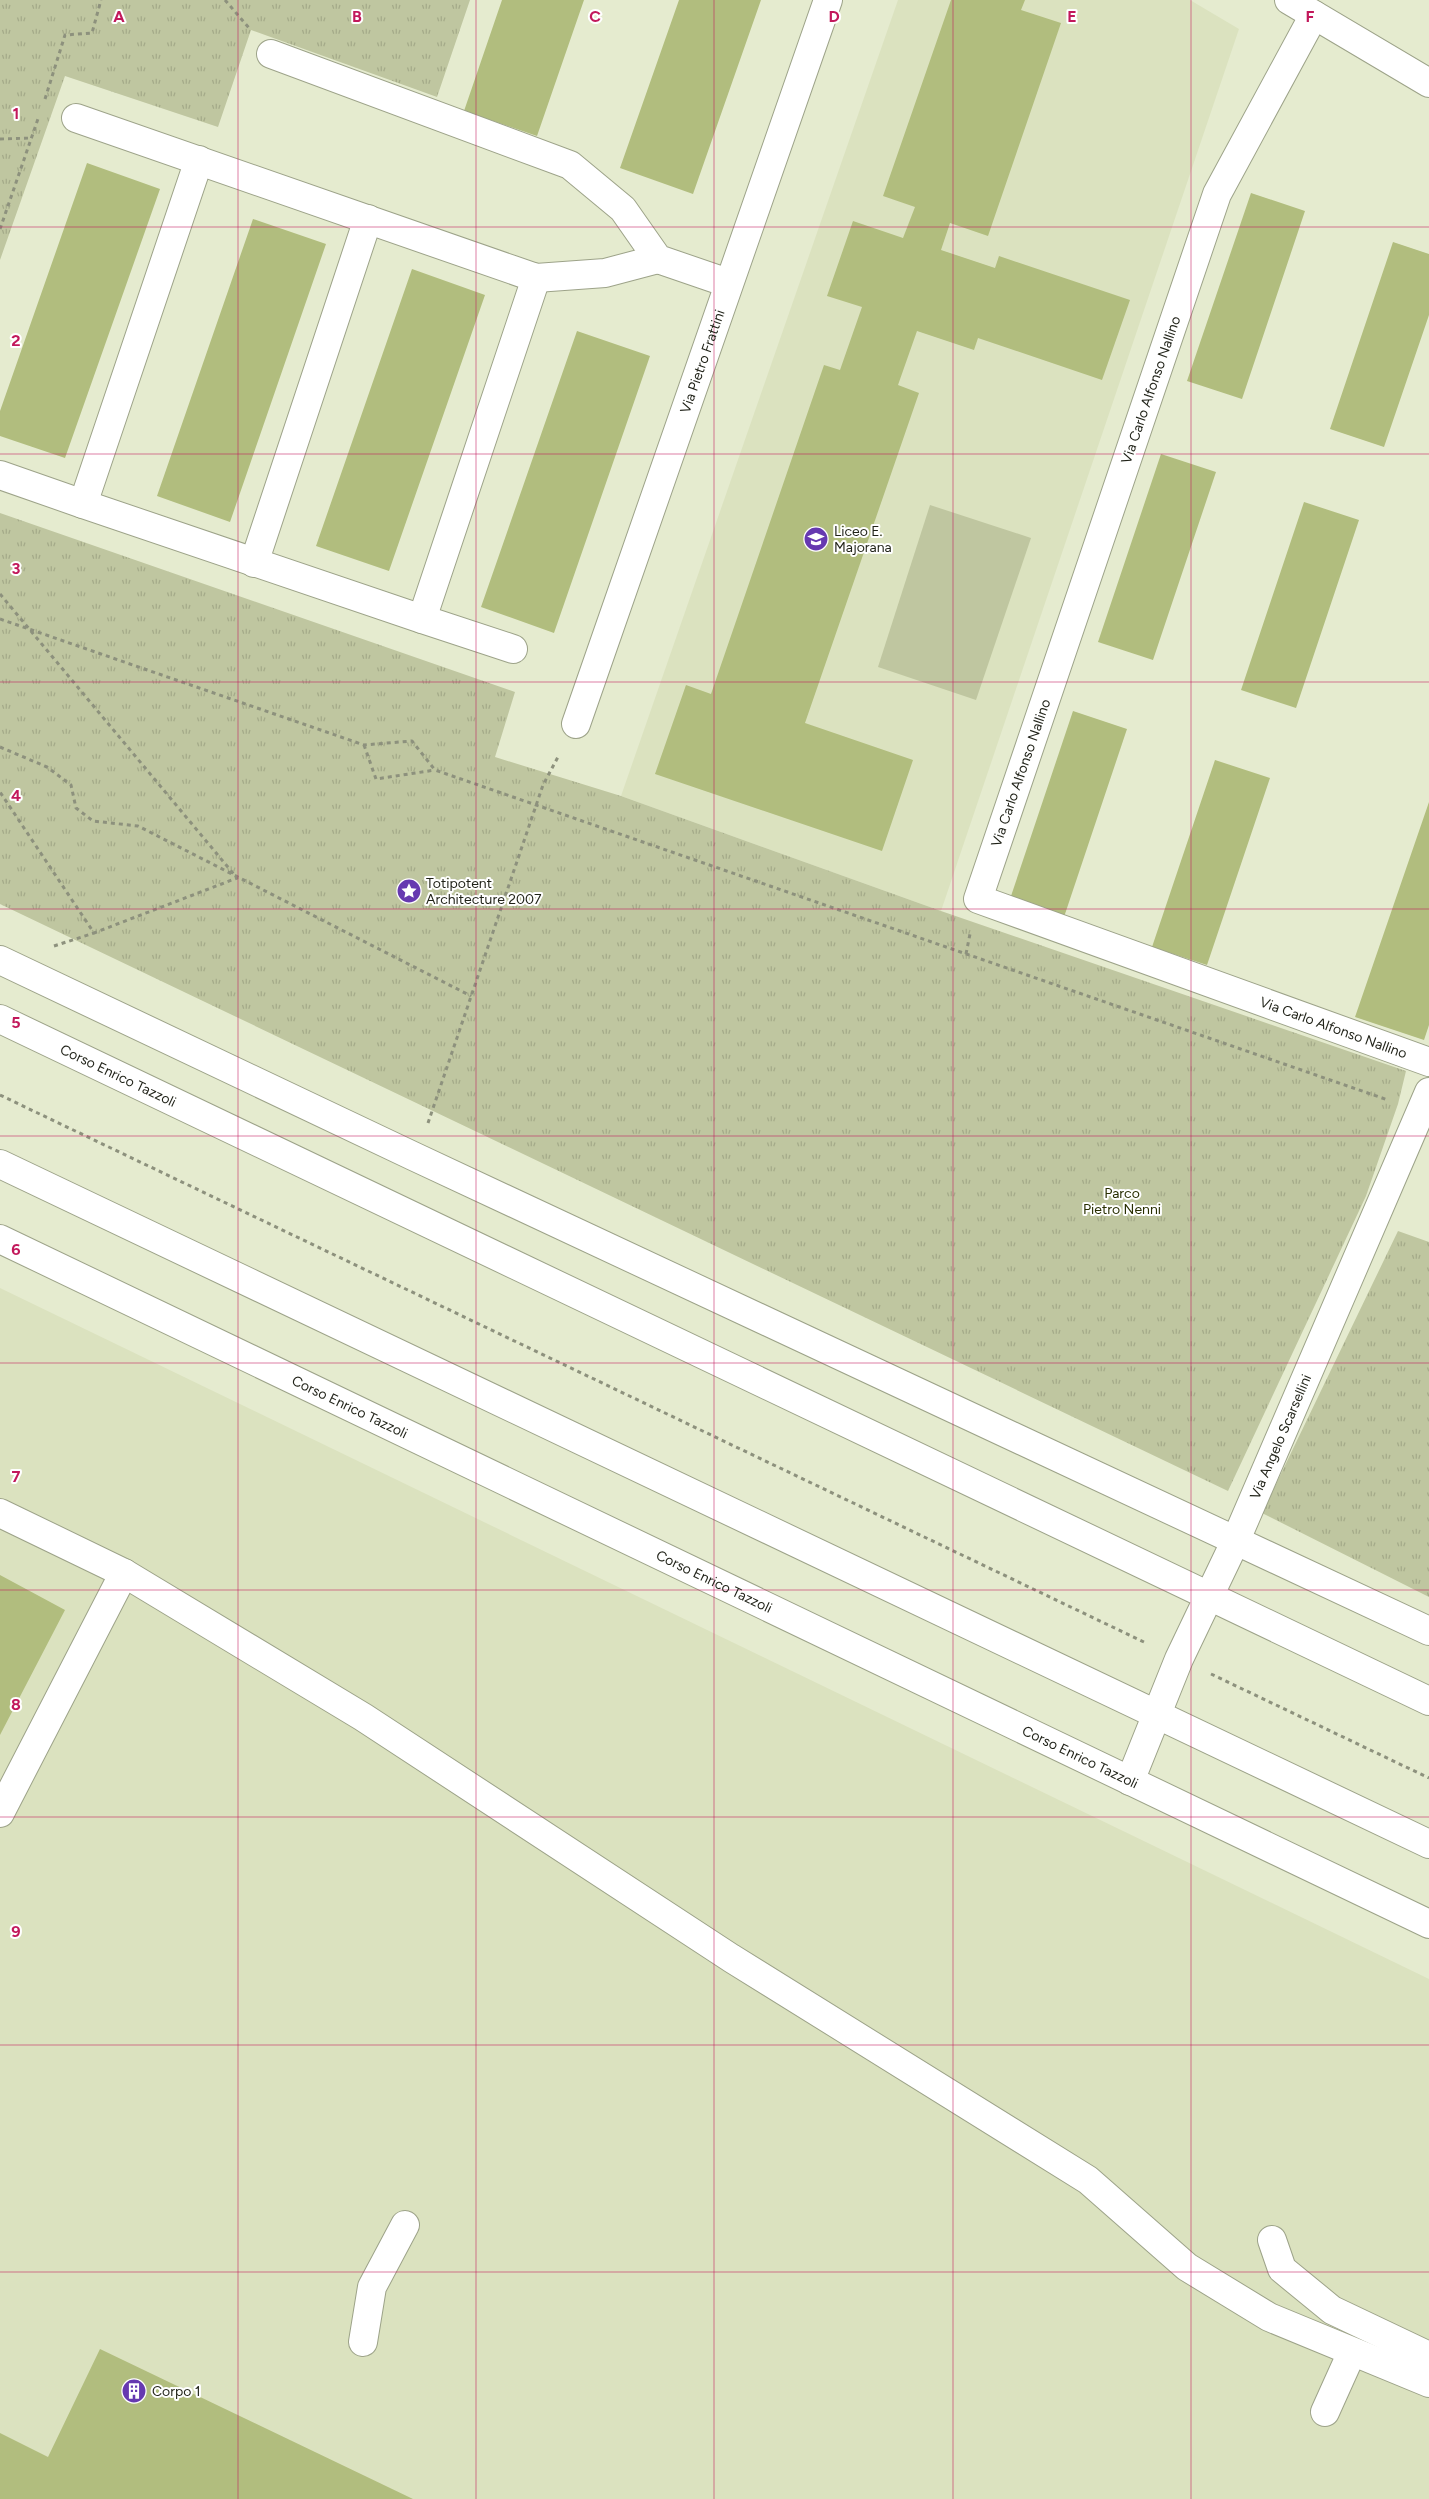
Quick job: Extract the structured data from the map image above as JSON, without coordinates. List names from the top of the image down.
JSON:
{
  "streets": {
    "street": [
      "Via Pietro Frattini",
      "Via Carlo Alfonso Nallino",
      "Corso Enrico Tazzoli",
      "Via Angelo Scarsellini"
    ]
  },
  "crossings": [
    ["Corso Enrico Tazzoli", "Via Angelo Scarsellini"]
  ],
  "parks": ["Parco Pietro Nenni"],
  "places": {
    "school or university": ["Liceo E. Majorana"],
    "place": ["Totipotent Architecture 2007"],
    "building": ["Corpo 1"]
  },
  "grid": {
    "columns": [
      "A",
      "B",
      "C",
      "D",
      "E",
      "F"
    ],
    "rows": [
      "1",
      "2",
      "3",
      "4",
      "5",
      "6",
      "7",
      "8",
      "9"
    ]
  }
}
